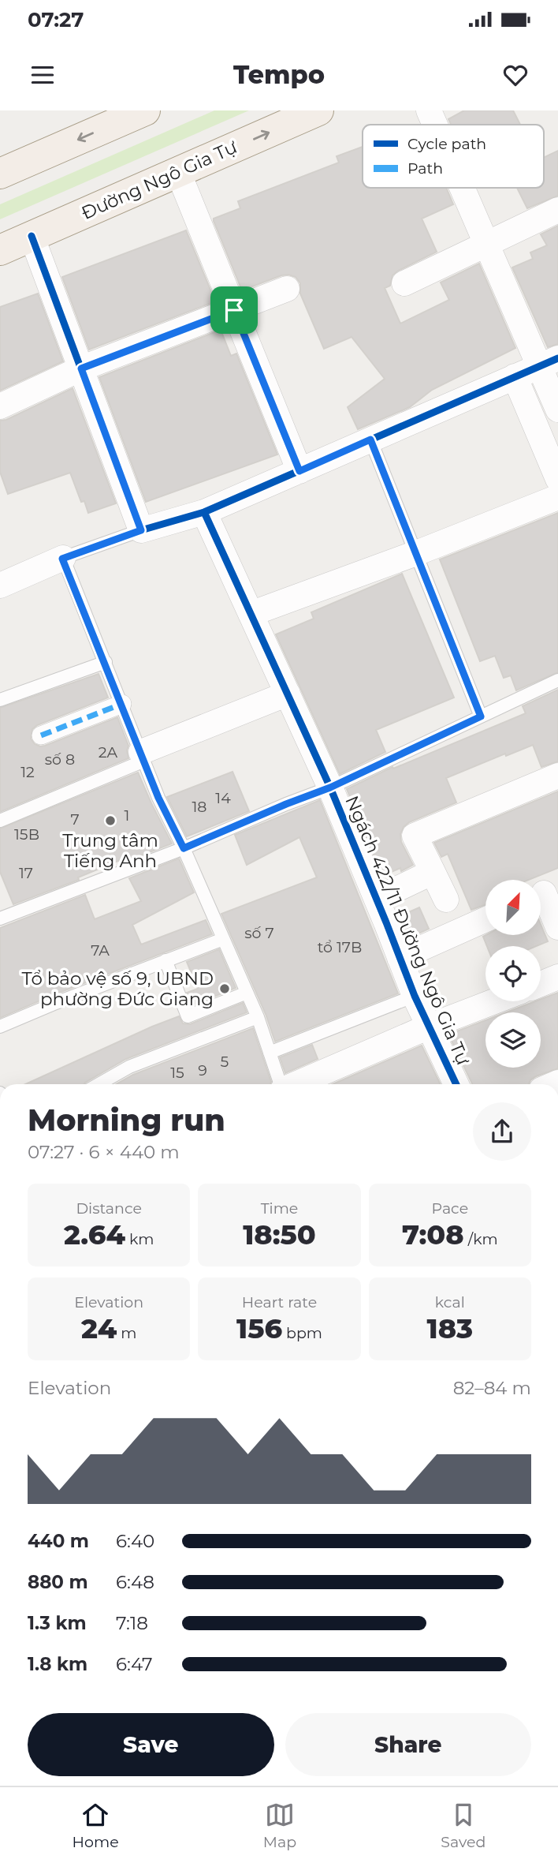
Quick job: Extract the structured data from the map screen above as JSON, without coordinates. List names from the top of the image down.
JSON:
{
  "streets": {
    "main road": ["Đường Ngô Gia Tự"],
    "street": ["Ngách 422/11 Đường Ngô Gia Tự"]
  },
  "one_way": ["Đường Ngô Gia Tự"],
  "places": ["Trung tâm Tiếng Anh", "Tổ bảo vệ số 9, UBND phường Đức Giang"],
  "house_numbers": [
    "2A",
    "số 8",
    "12",
    "14",
    "18",
    "1",
    "7",
    "15B",
    "17",
    "số 7",
    "tổ 17B",
    "7A",
    "5",
    "9",
    "15"
  ],
  "legend": ["Cycle path", "Path"],
  "north": "top right",
  "page": {
    "status": "07:27",
    "header": "Tempo",
    "heading": ["Morning run", "07:27 · 6 × 440 m"],
    "stats": [
      ["Distance", "2.64 km"],
      ["Time", "18:50"],
      ["Pace", "7:08 /km"],
      ["Elevation", "24 m"],
      ["Heart rate", "156 bpm"],
      ["kcal", "183"]
    ],
    "chart": ["Elevation", "82–84 m"],
    "list": [
      {
        "name": "440 m",
        "note": "6:40"
      },
      {
        "name": "880 m",
        "note": "6:48"
      },
      {
        "name": "1.3 km",
        "note": "7:18"
      },
      {
        "name": "1.8 km",
        "note": "6:47"
      }
    ],
    "buttons": ["Save", "Share"],
    "tabs": ["Home", "Map", "Saved"]
  }
}
